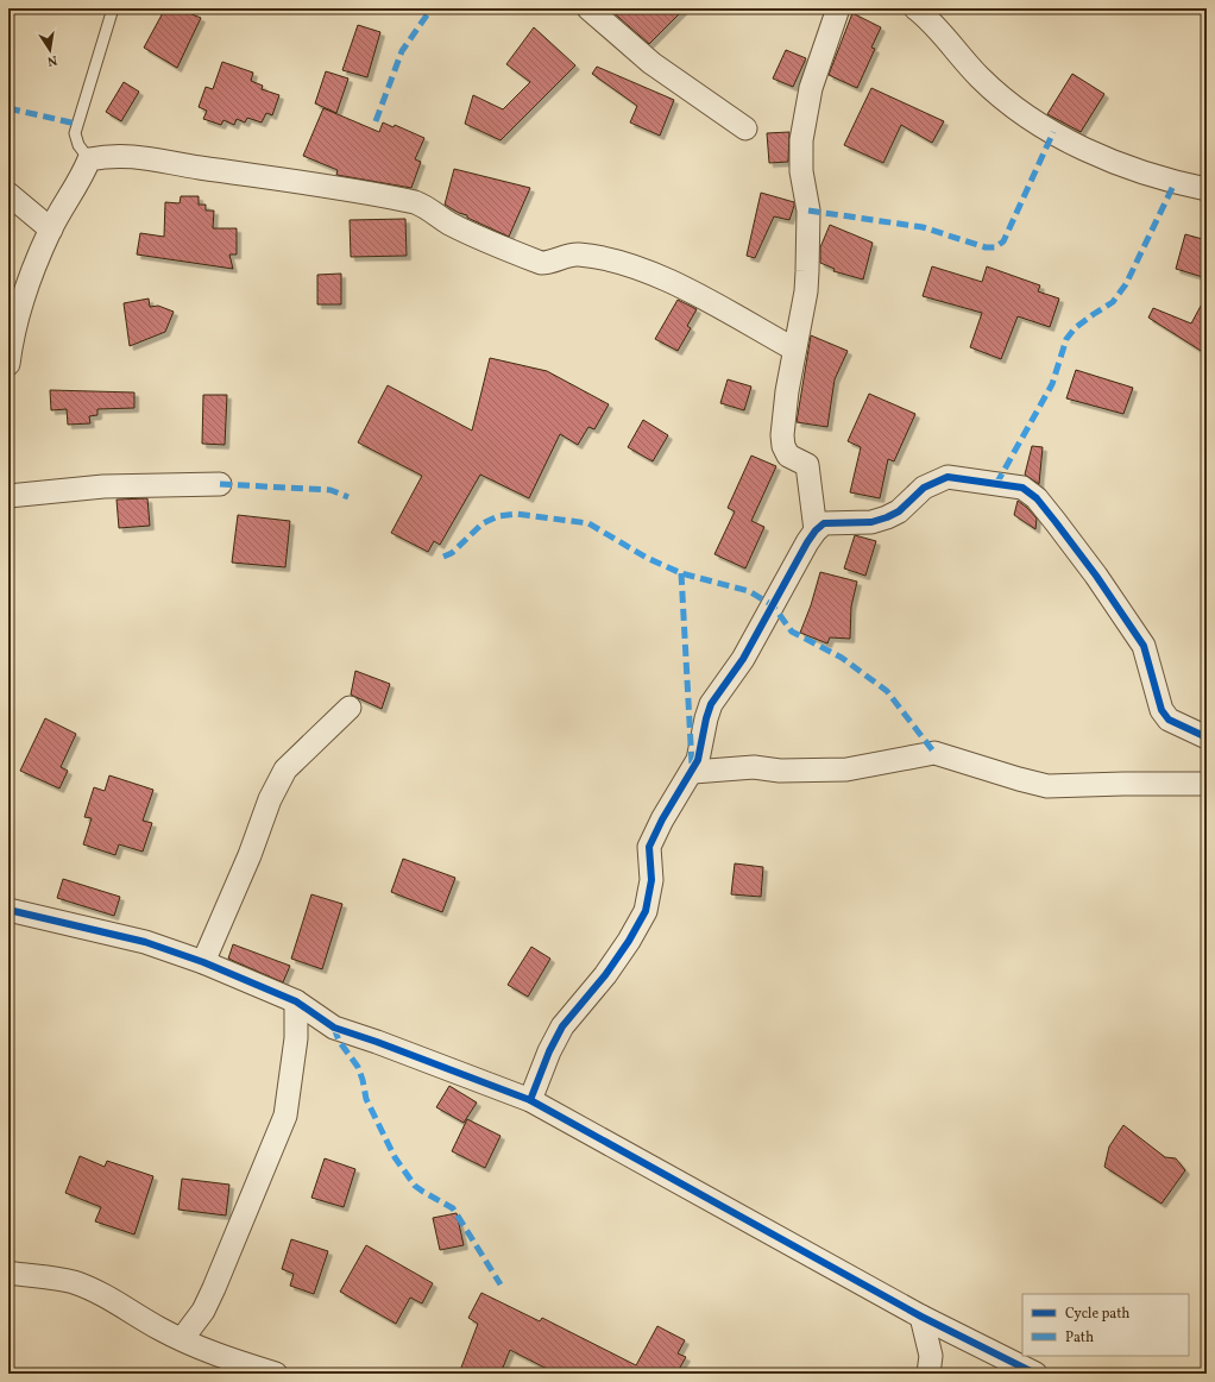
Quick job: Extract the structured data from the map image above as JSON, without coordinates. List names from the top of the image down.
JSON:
{
  "legend": ["Cycle path", "Path"],
  "north": "bottom"
}
